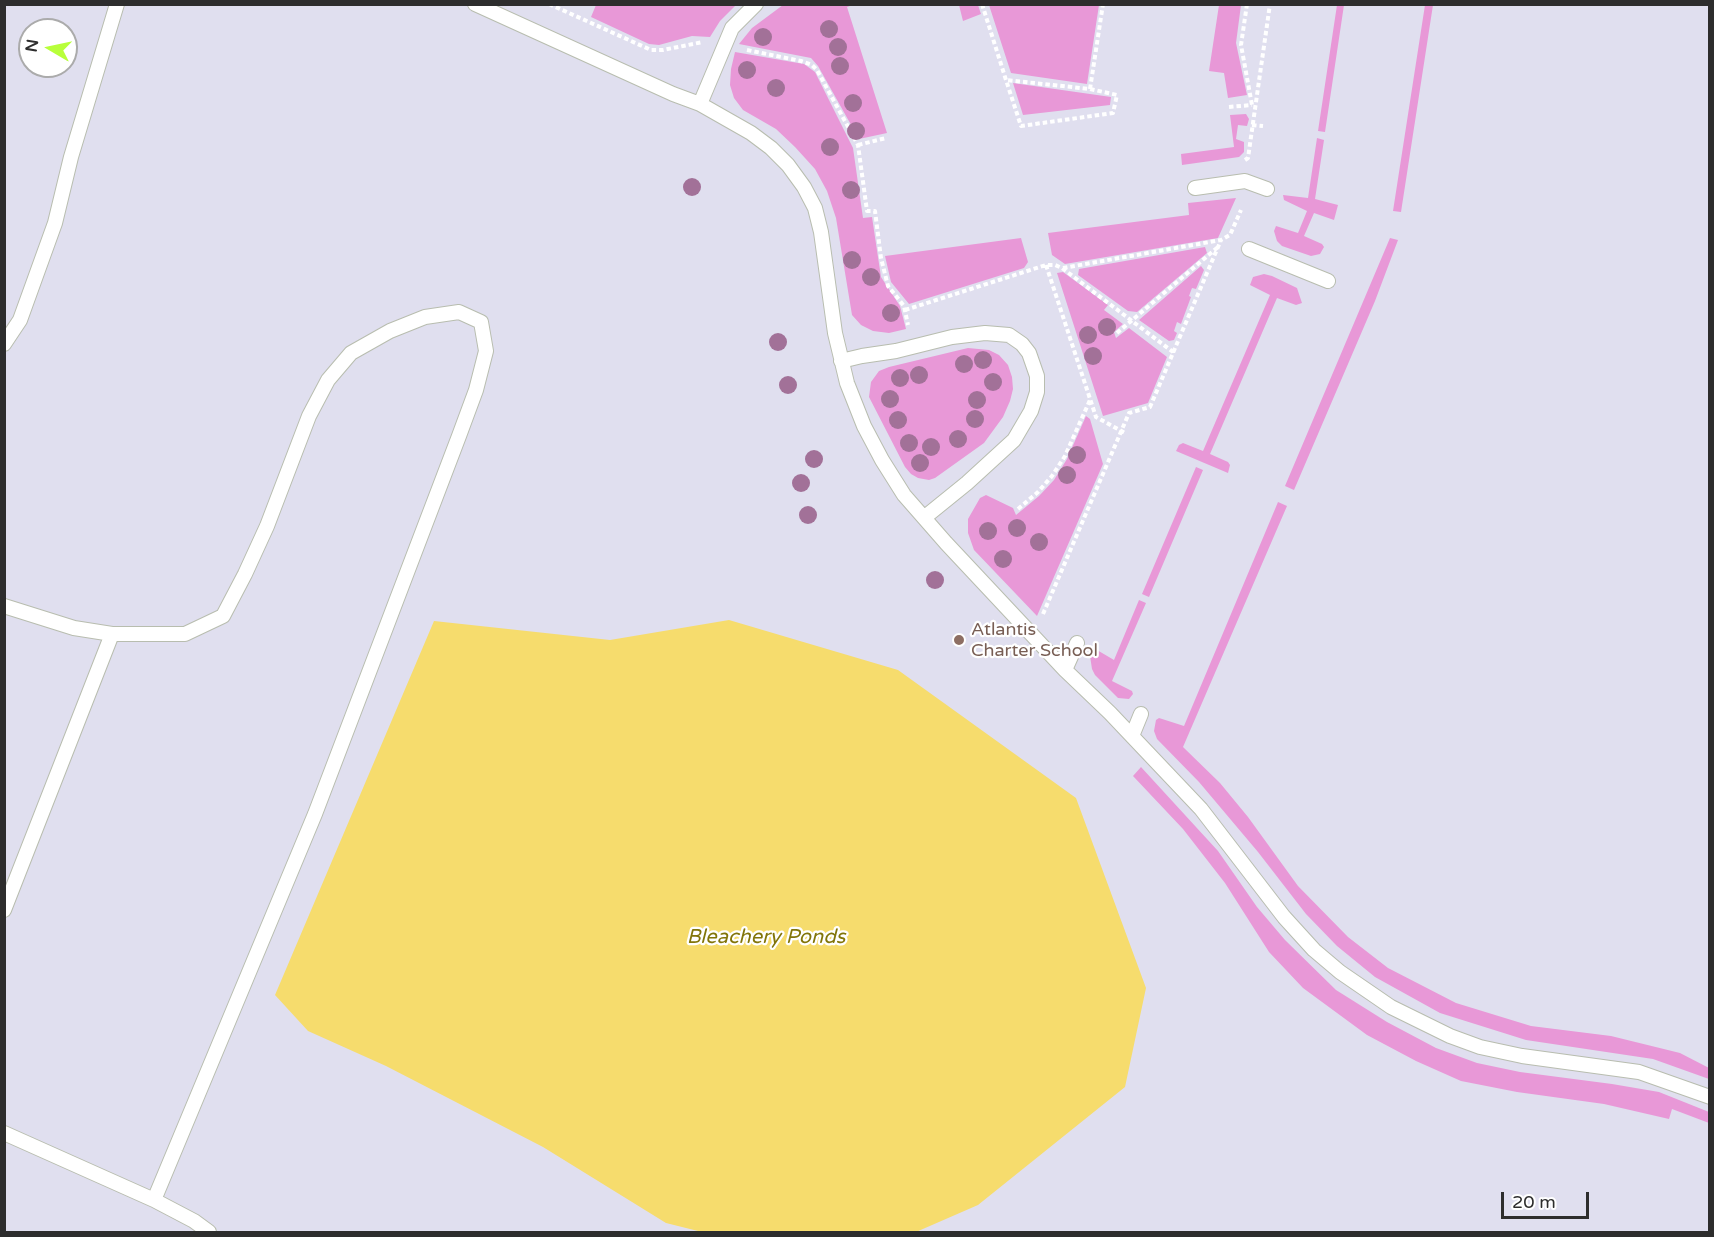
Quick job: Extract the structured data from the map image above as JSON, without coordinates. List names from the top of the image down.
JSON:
{
  "water": ["Bleachery Ponds"],
  "places": ["Atlantis Charter School"],
  "scale_bar": "20 m",
  "north": "left"
}
